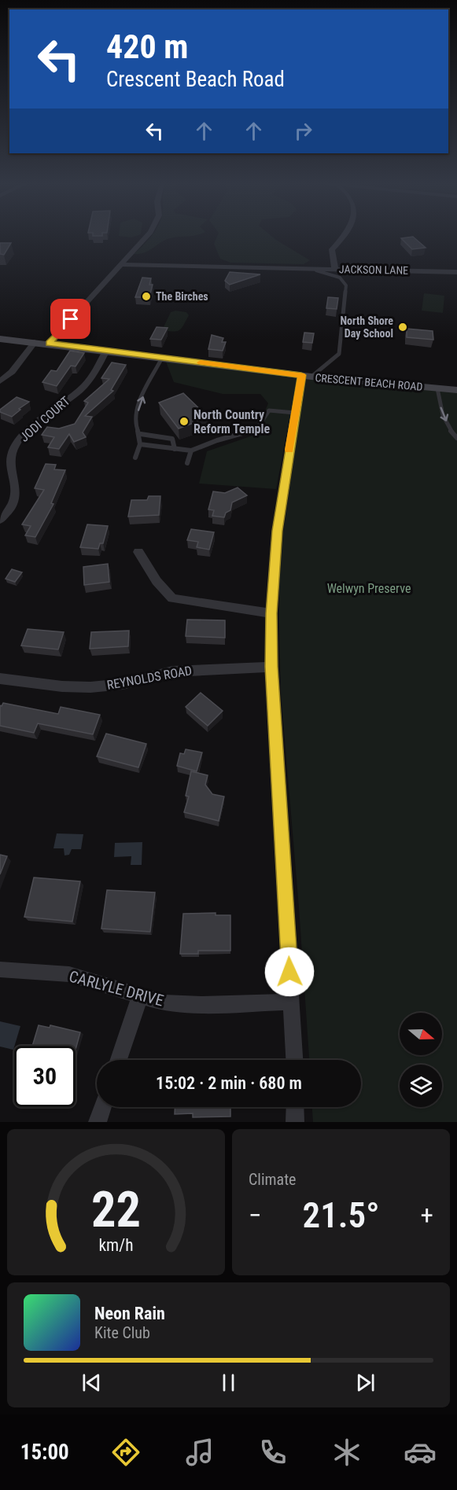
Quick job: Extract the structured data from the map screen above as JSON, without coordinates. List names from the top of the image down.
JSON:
{
  "streets": {
    "street": [
      "JACKSON LANE",
      "CRESCENT BEACH ROAD",
      "JODI COURT",
      "REYNOLDS ROAD",
      "CARLYLE DRIVE"
    ]
  },
  "crossings": [
    ["CRESCENT BEACH ROAD", "JODI COURT"]
  ],
  "parks": ["Welwyn Preserve"],
  "places": ["The Birches", "North Shore Day School", "North Country Reform Temple"],
  "north": "right",
  "page": {
    "turn": ["420 m", "Crescent Beach Road"],
    "limit": "30",
    "trip": "15:02 · 2 min · 680 m",
    "tile": "Climate",
    "heat": ["−", "21.5°", "+"],
    "song": ["Neon Rain", "Kite Club"],
    "tabs": "15:00",
    "gauge": ["22", "km/h"]
  }
}
